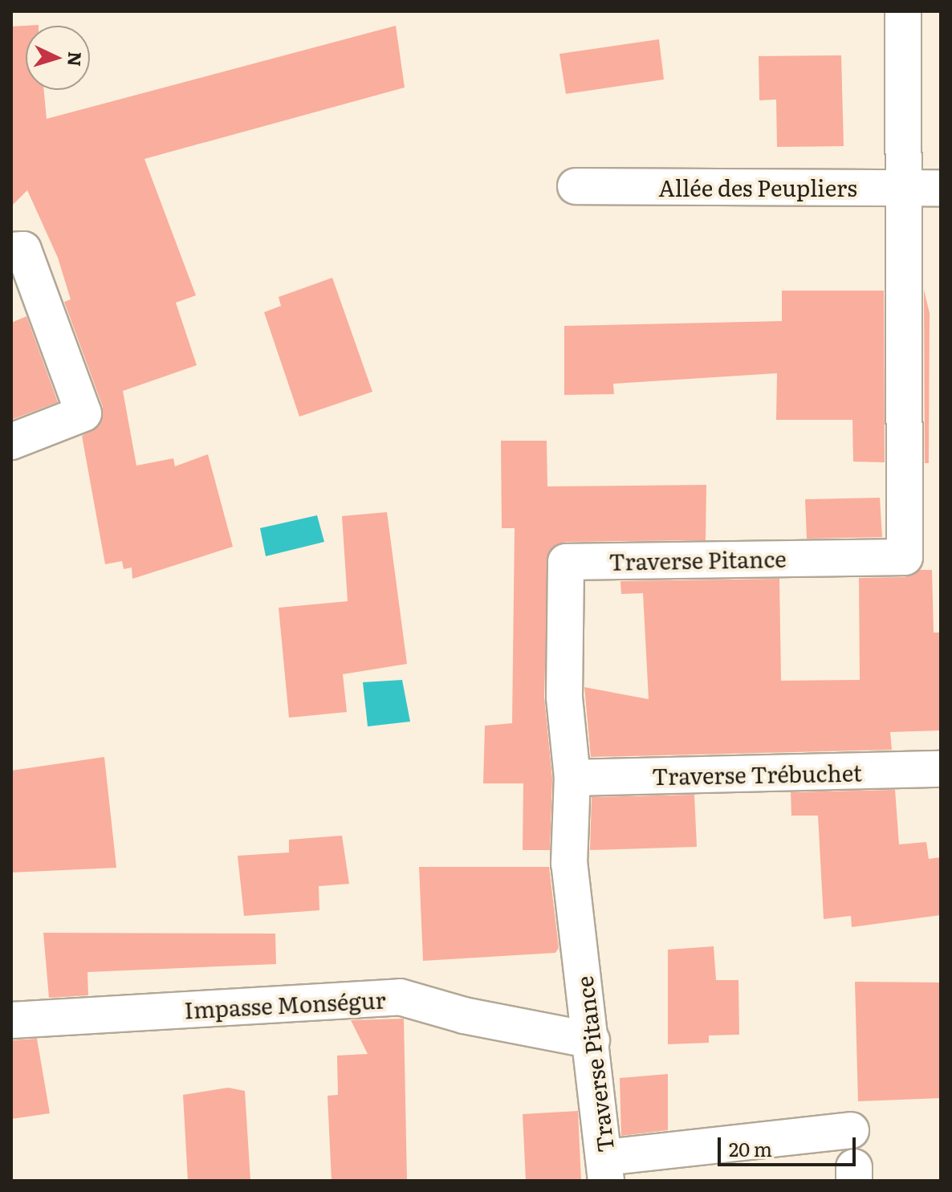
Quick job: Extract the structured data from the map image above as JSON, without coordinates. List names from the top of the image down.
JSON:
{
  "streets": {
    "street": [
      "Allée des Peupliers",
      "Traverse Pitance",
      "Traverse Trébuchet",
      "Impasse Monségur"
    ]
  },
  "crossings": [
    ["Allée des Peupliers", "Traverse Pitance"],
    ["Traverse Pitance", "Traverse Trébuchet"],
    ["Traverse Pitance", "Impasse Monségur"]
  ],
  "scale_bar": "20 m",
  "north": "right"
}
